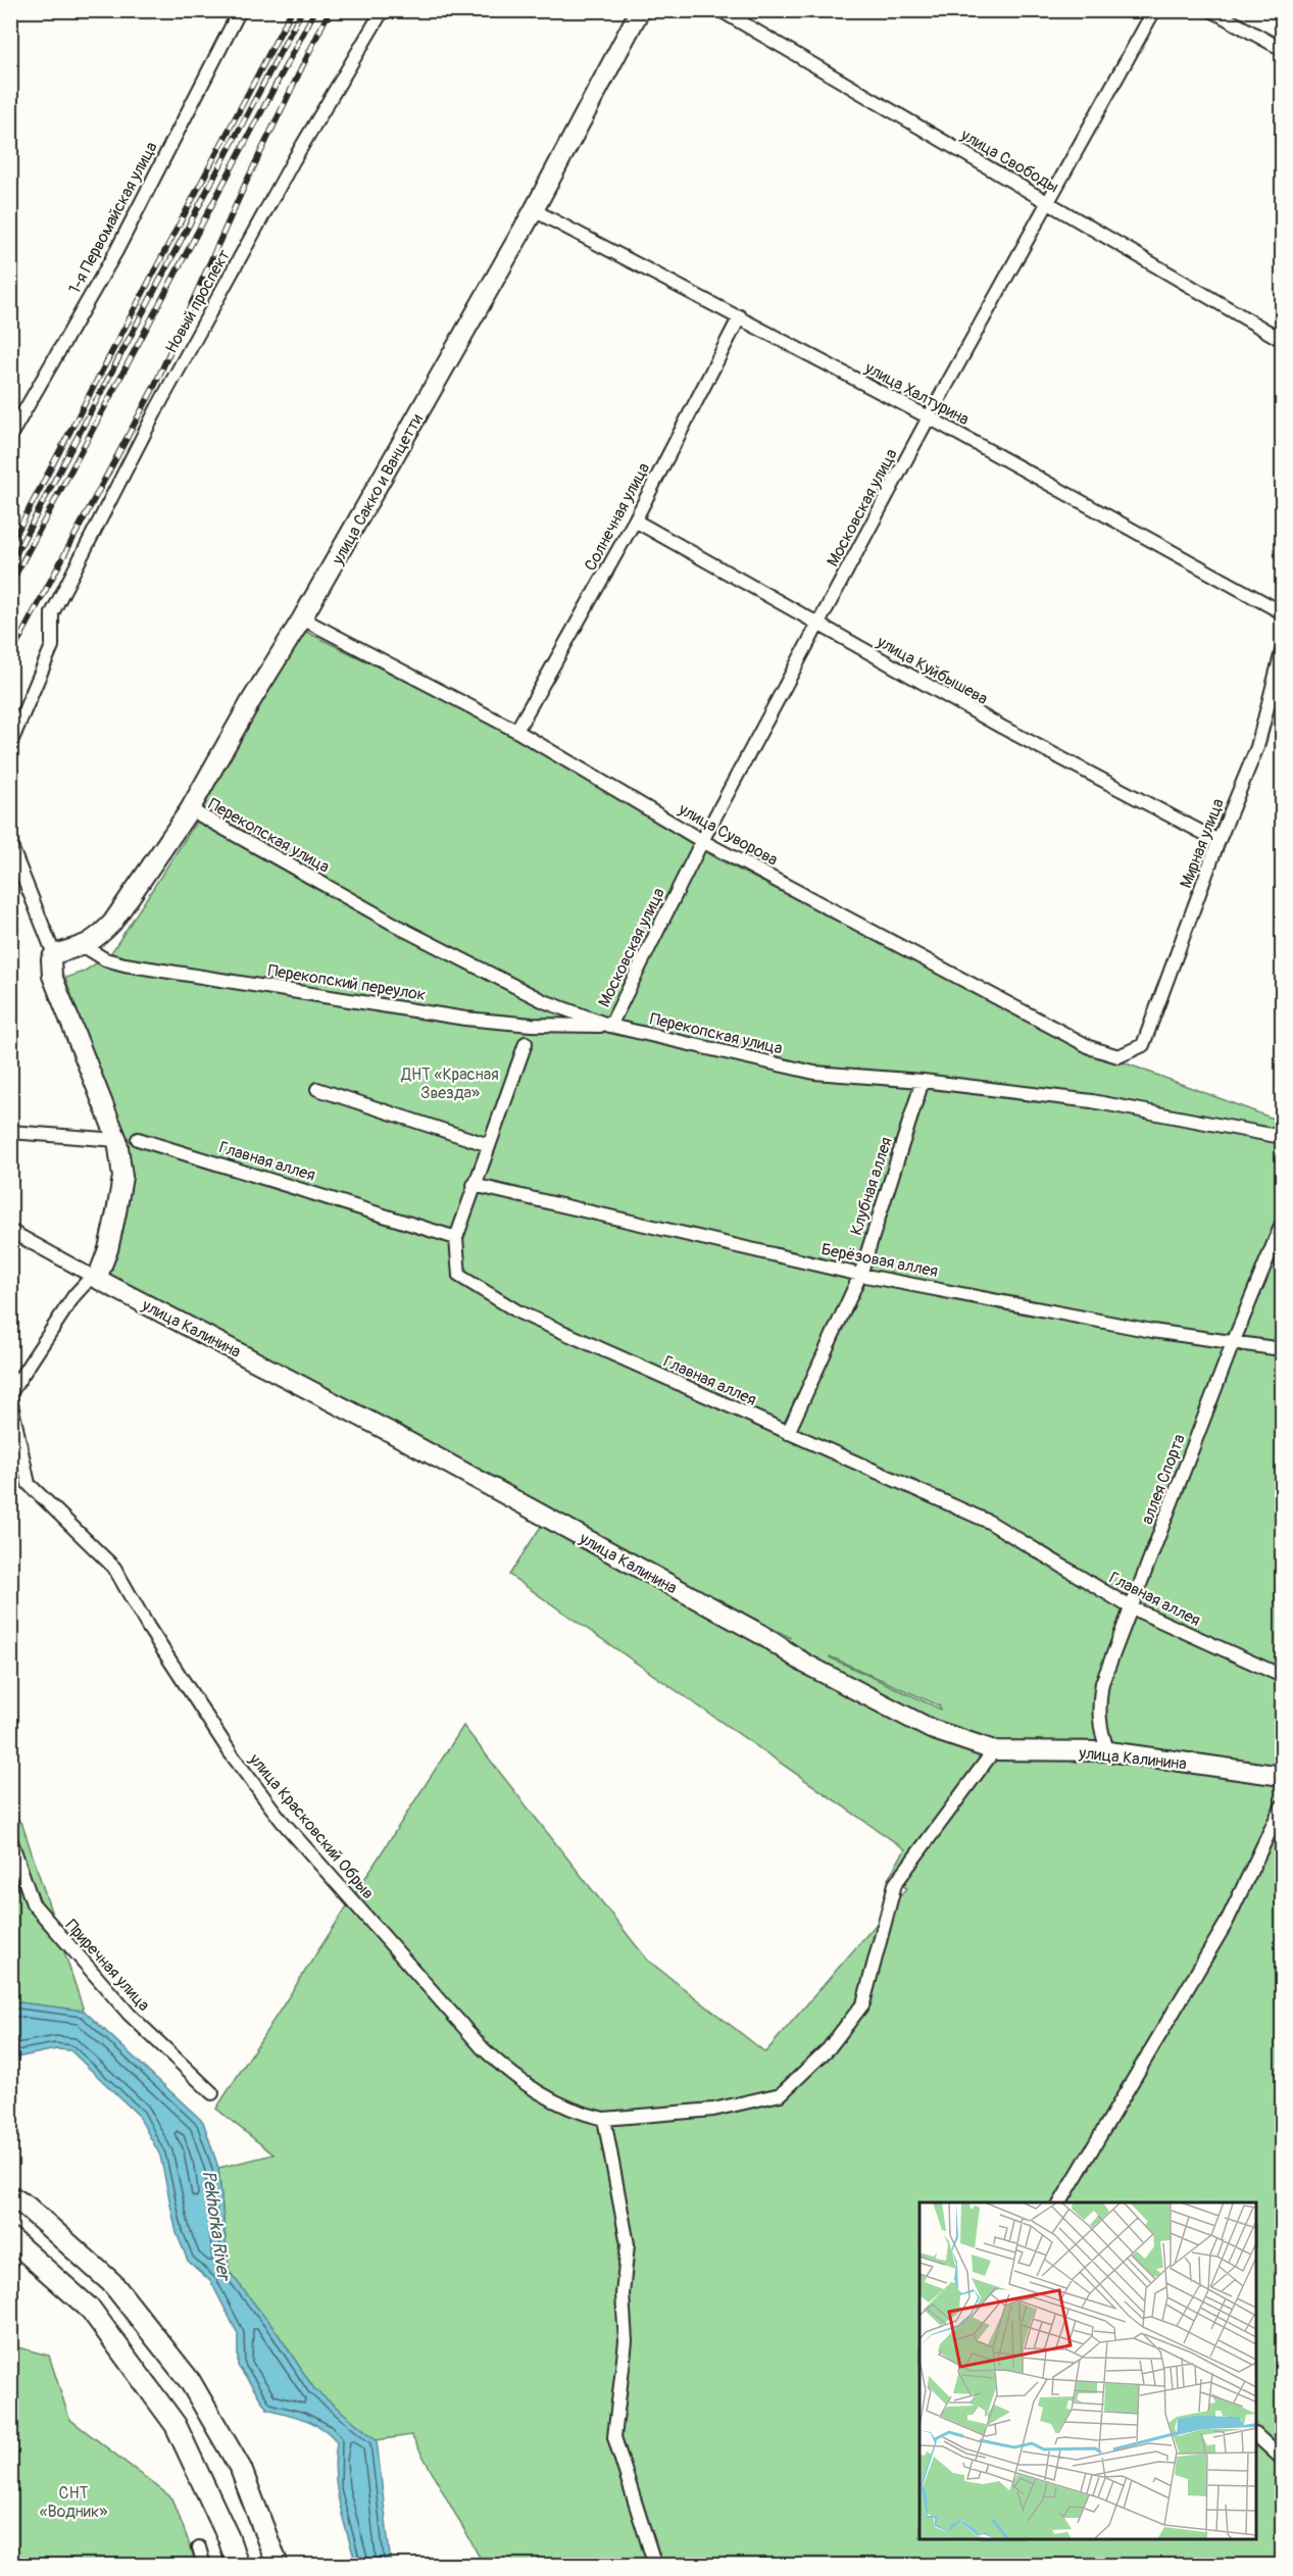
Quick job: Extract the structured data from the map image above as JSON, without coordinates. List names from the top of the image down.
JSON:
{
  "streets": {
    "main road": ["улица Сакко и Ванцетти", "улица Калинина"],
    "street": [
      "улица Свободы",
      "1-я Первомайская улица",
      "Новый проспект",
      "улица Халтурина",
      "Московская улица",
      "Солнечная улица",
      "улица Куйбышева",
      "улица Суворова",
      "Перекопская улица",
      "Мирная улица",
      "Перекопский переулок",
      "Главная аллея",
      "Клубная аллея",
      "Берёзовая аллея",
      "аллея Спорта",
      "улица Красковский Обрыв",
      "Приречная улица"
    ]
  },
  "crossings": [
    ["улица Свободы", "Московская улица"],
    ["улица Халтурина", "улица Сакко и Ванцетти"],
    ["улица Халтурина", "Московская улица"],
    ["улица Халтурина", "Солнечная улица"],
    ["улица Сакко и Ванцетти", "улица Суворова"],
    ["улица Сакко и Ванцетти", "Перекопская улица"],
    ["улица Сакко и Ванцетти", "Перекопский переулок"],
    ["Московская улица", "улица Куйбышева"],
    ["Московская улица", "улица Суворова"],
    ["Московская улица", "Перекопская улица"],
    ["Московская улица", "Перекопский переулок"],
    ["Солнечная улица", "улица Куйбышева"],
    ["Солнечная улица", "улица Суворова"],
    ["улица Куйбышева", "Мирная улица"],
    ["улица Суворова", "Мирная улица"],
    ["Перекопская улица", "Перекопский переулок"],
    ["Перекопская улица", "Клубная аллея"],
    ["Главная аллея", "Клубная аллея"],
    ["Главная аллея", "аллея Спорта"],
    ["Клубная аллея", "Берёзовая аллея"],
    ["Берёзовая аллея", "аллея Спорта"],
    ["улица Калинина", "аллея Спорта"],
    ["улица Калинина", "улица Красковский Обрыв"]
  ],
  "water": ["Pekhorka River"],
  "parks": ["ДНТ «Красная Звезда»", "СНТ «Водник»"]
}
